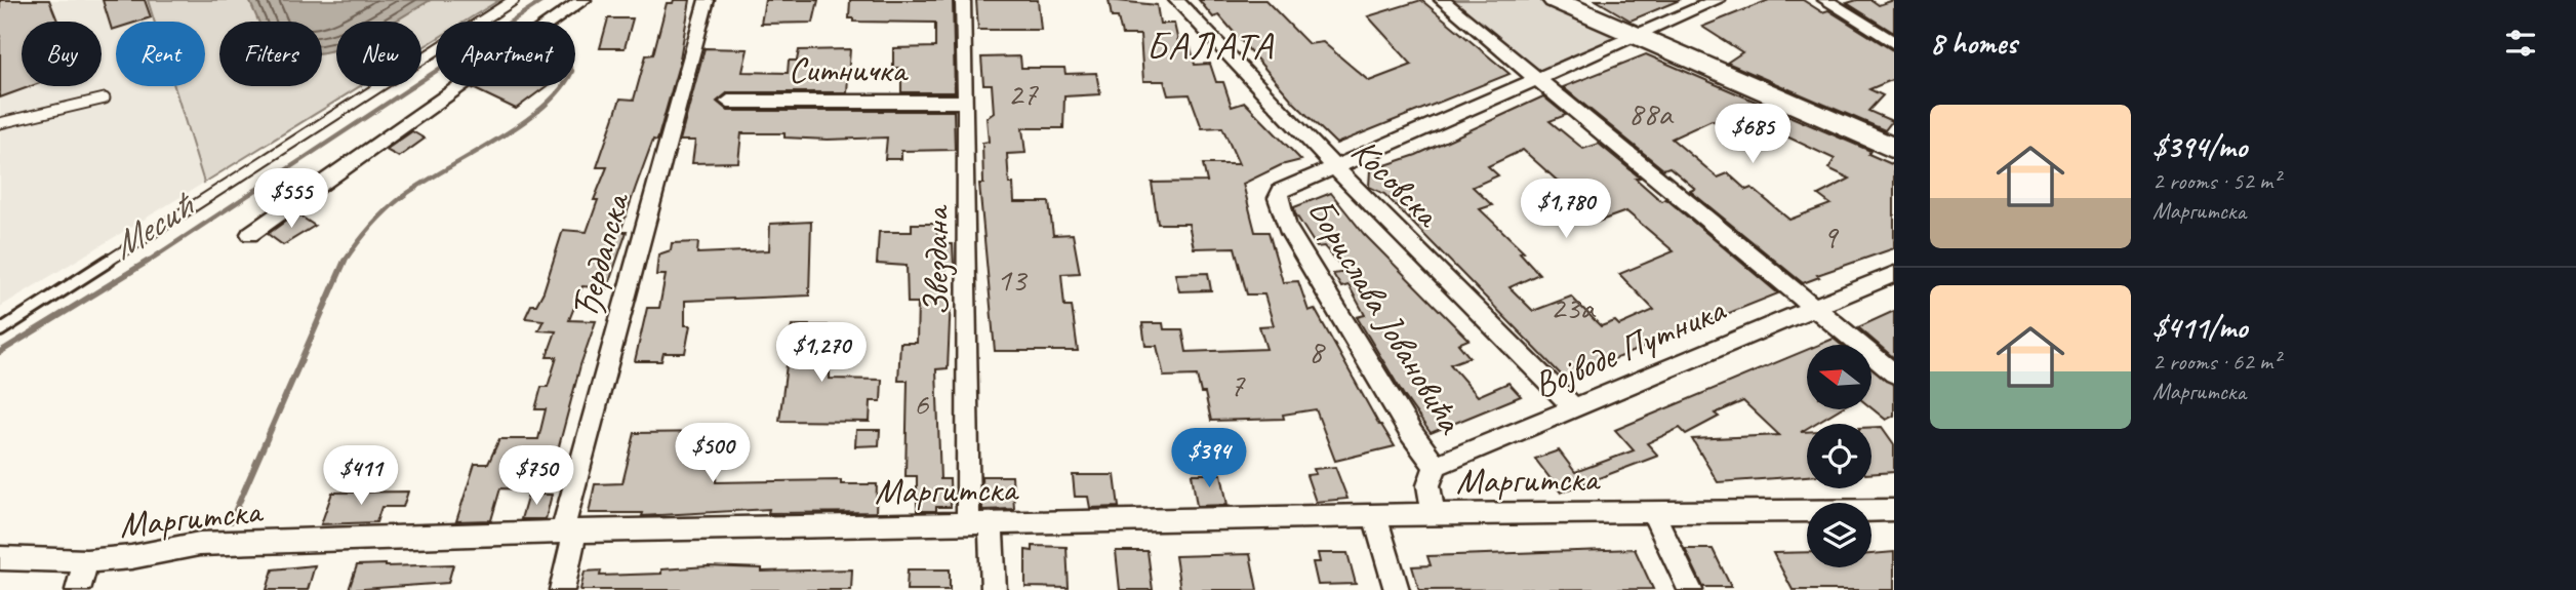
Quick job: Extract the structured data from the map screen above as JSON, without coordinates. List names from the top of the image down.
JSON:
{
  "streets": {
    "street": [
      "Ситничка",
      "Косовска",
      "Ђердапска",
      "Звездана",
      "Борислава Јовановића",
      "Војводе Путника",
      "Маргитска"
    ]
  },
  "crossings": [
    ["Ситничка", "Звездана"],
    ["Косовска", "Борислава Јовановића"],
    ["Косовска", "Војводе Путника"],
    ["Ђердапска", "Маргитска"],
    ["Звездана", "Маргитска"],
    ["Борислава Јовановића", "Војводе Путника"]
  ],
  "districts": ["БАЛАТА"],
  "water": ["Месић"],
  "house_numbers": [
    "27",
    "88a",
    "9",
    "13",
    "23a",
    "8",
    "7",
    "6"
  ],
  "north": "left",
  "page": {
    "heading": "8 homes",
    "chip": [
      "Buy",
      "Rent",
      "Filters",
      "New",
      "Apartment"
    ],
    "list": [
      {
        "name": "$394/mo",
        "note": "2 rooms · 52 m² · Маргитска"
      },
      {
        "name": "$411/mo",
        "note": "2 rooms · 62 m² · Маргитска"
      }
    ],
    "price": [
      "$685",
      "$555",
      "$1,780",
      "$1,270",
      "$500",
      "$394",
      "$411",
      "$750"
    ]
  }
}
